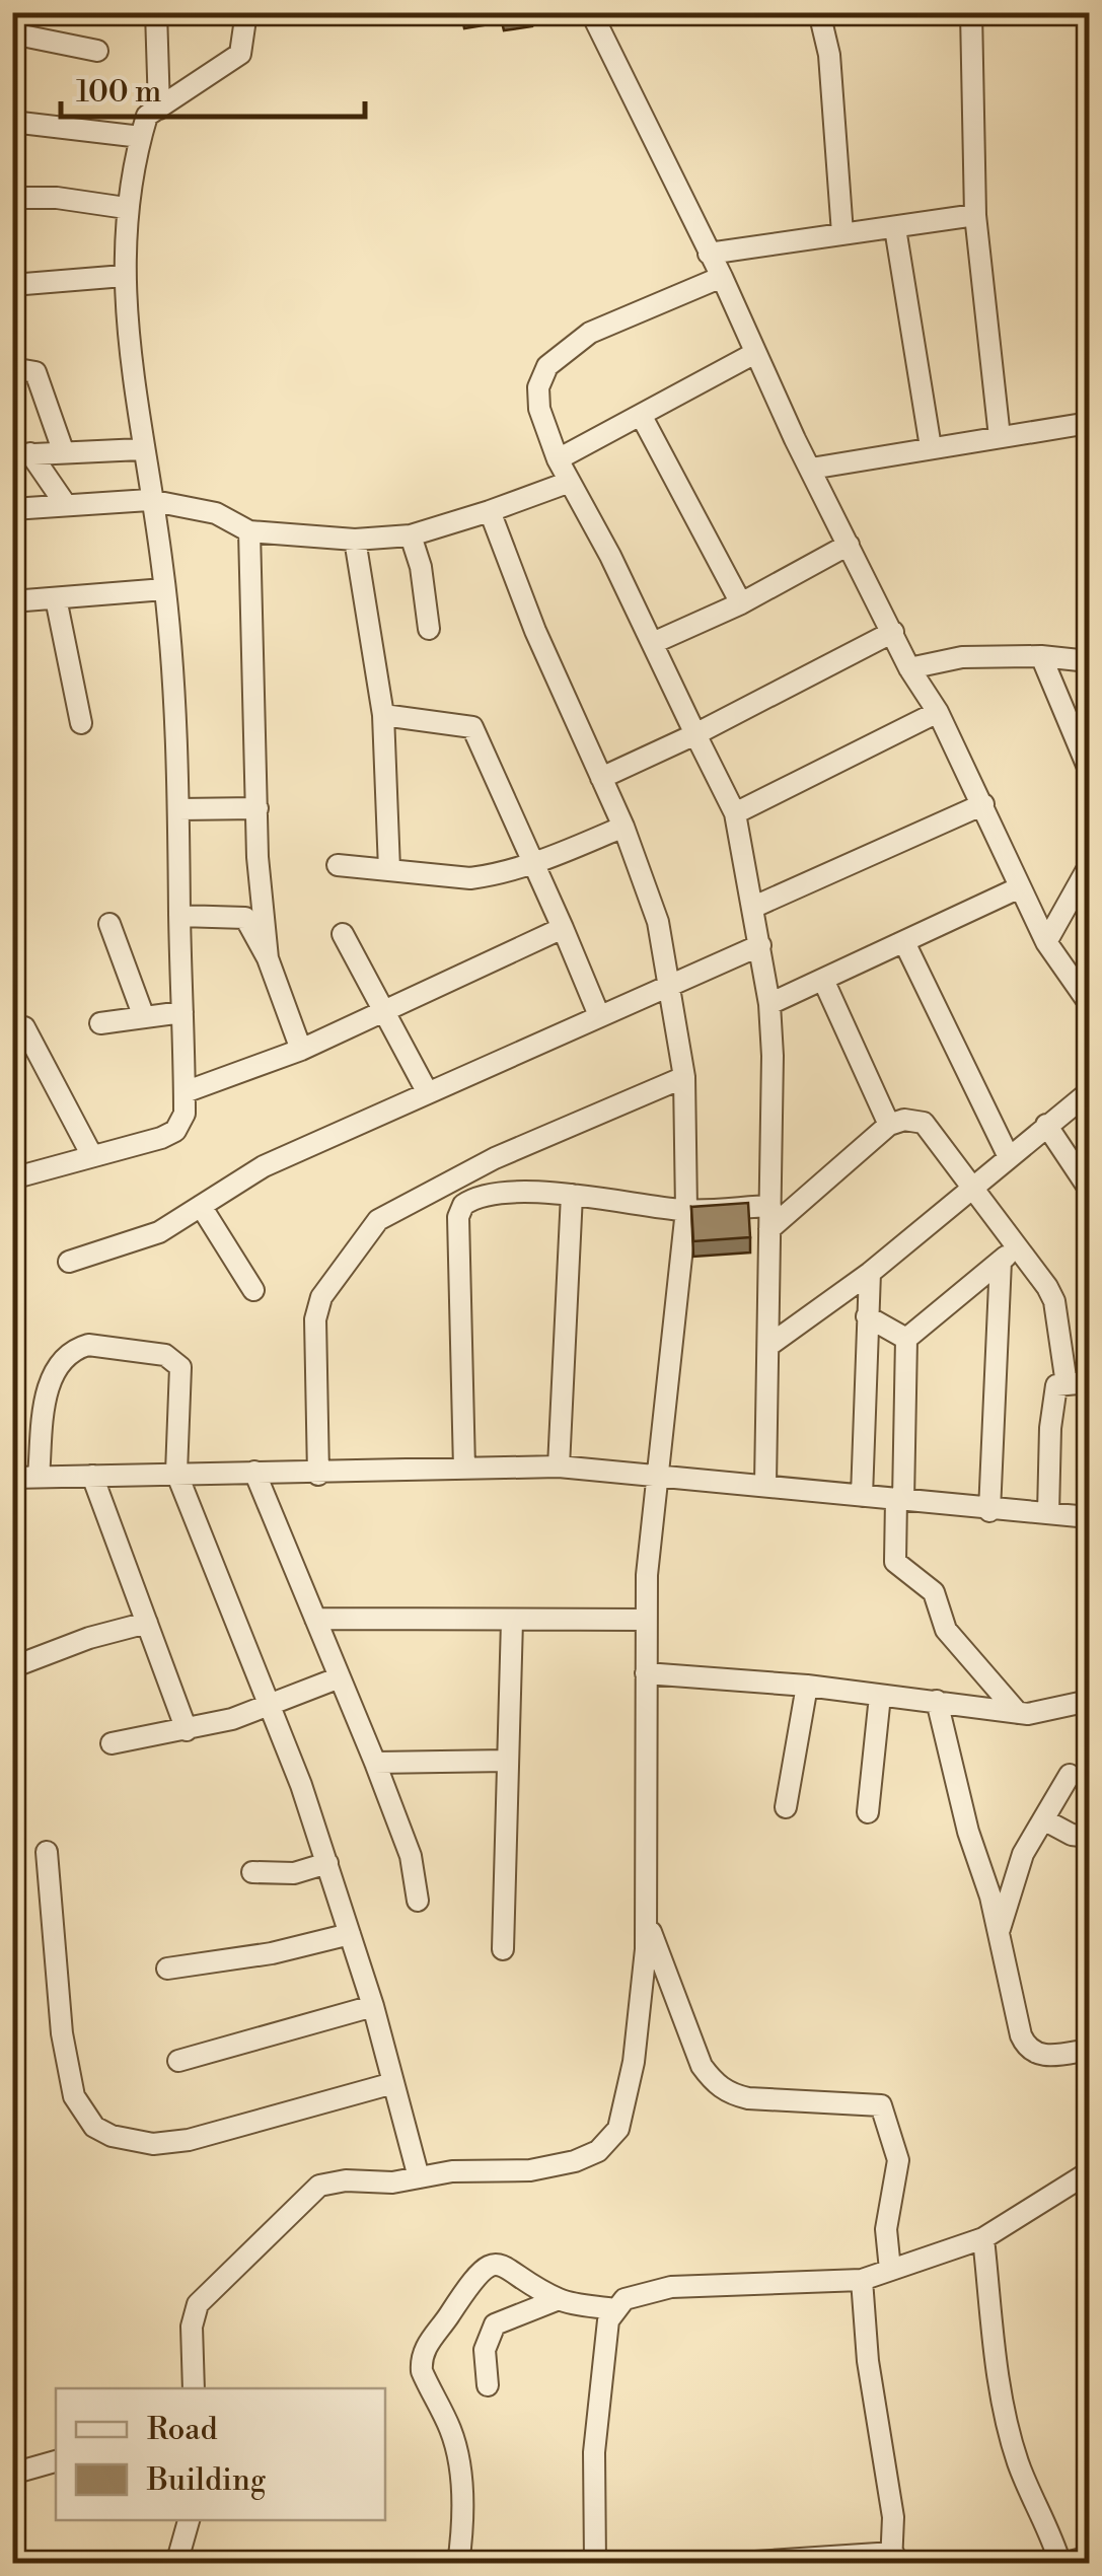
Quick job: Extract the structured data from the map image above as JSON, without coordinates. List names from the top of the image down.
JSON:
{
  "legend": ["Road", "Building"],
  "scale_bar": "100 m"
}
